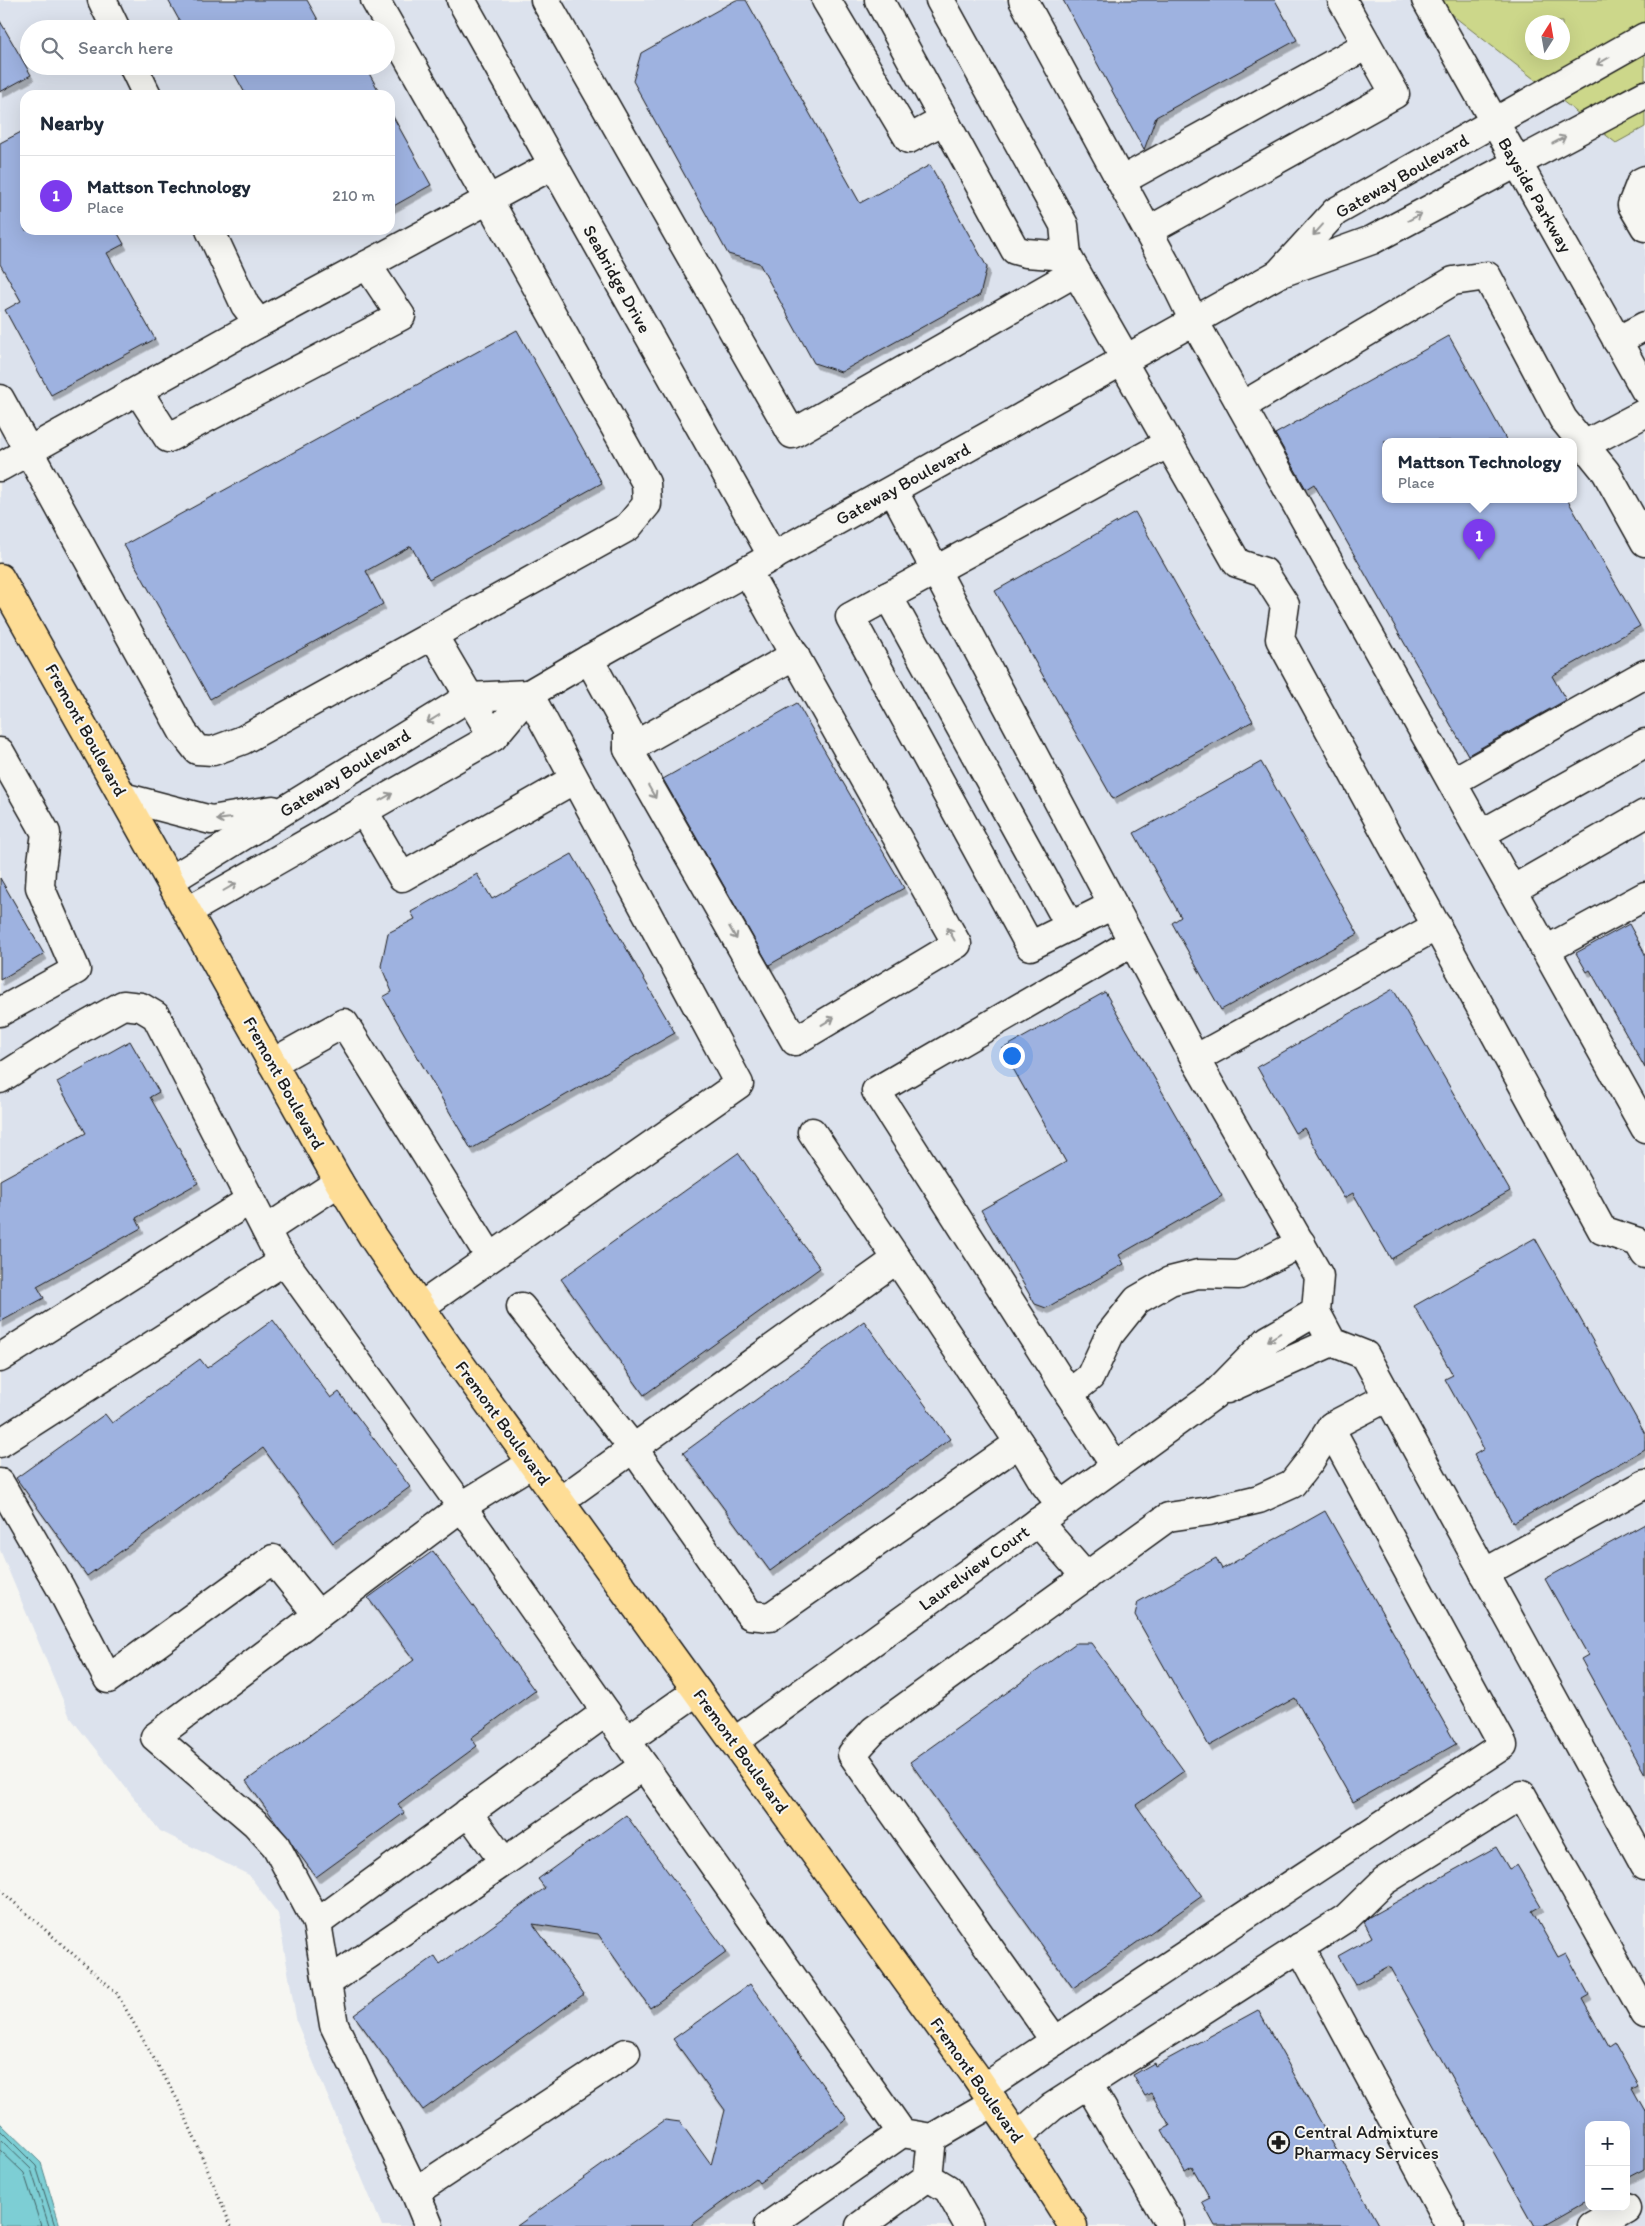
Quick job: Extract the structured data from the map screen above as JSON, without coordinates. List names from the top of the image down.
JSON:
{
  "streets": {
    "main road": ["Fremont Boulevard"],
    "street": [
      "Gateway Boulevard",
      "Bayside Parkway",
      "Seabridge Drive",
      "Laurelview Court"
    ]
  },
  "crossings": [
    ["Gateway Boulevard", "Bayside Parkway"],
    ["Gateway Boulevard", "Seabridge Drive"],
    ["Gateway Boulevard", "Fremont Boulevard"],
    ["Fremont Boulevard", "Laurelview Court"]
  ],
  "places": {
    "pharmacy": ["Central Admixture Pharmacy Services"]
  },
  "north": "top",
  "page": {
    "search": "Search here",
    "heading": "Nearby",
    "list": [
      {
        "mark": "1",
        "name": "Mattson Technology",
        "note": "Place",
        "value": "210 m"
      }
    ],
    "popup": ["Mattson Technology", "Place"],
    "pins": "1",
    "map_buttons": ["+", "−"]
  }
}
